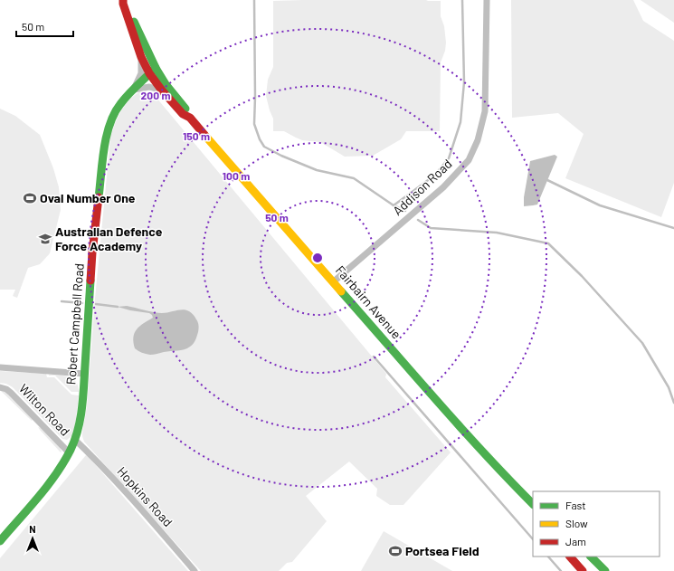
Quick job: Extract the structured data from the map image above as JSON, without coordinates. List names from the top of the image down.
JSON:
{
  "streets": {
    "main road": ["Fairbairn Avenue", "Robert Campbell Road"],
    "street": ["Addison Road", "Wilton Road", "Hopkins Road"]
  },
  "crossings": [
    ["Addison Road", "Fairbairn Avenue"],
    ["Fairbairn Avenue", "Robert Campbell Road"],
    ["Robert Campbell Road", "Wilton Road"],
    ["Robert Campbell Road", "Hopkins Road"]
  ],
  "places": {
    "sports": ["Oval Number One", "Portsea Field"],
    "school or university": ["Australian Defence Force Academy"]
  },
  "legend": ["Fast", "Slow", "Jam"],
  "scale_bar": "50 m",
  "north": "top",
  "rings": [
    "200 m",
    "150 m",
    "100 m",
    "50 m"
  ]
}
